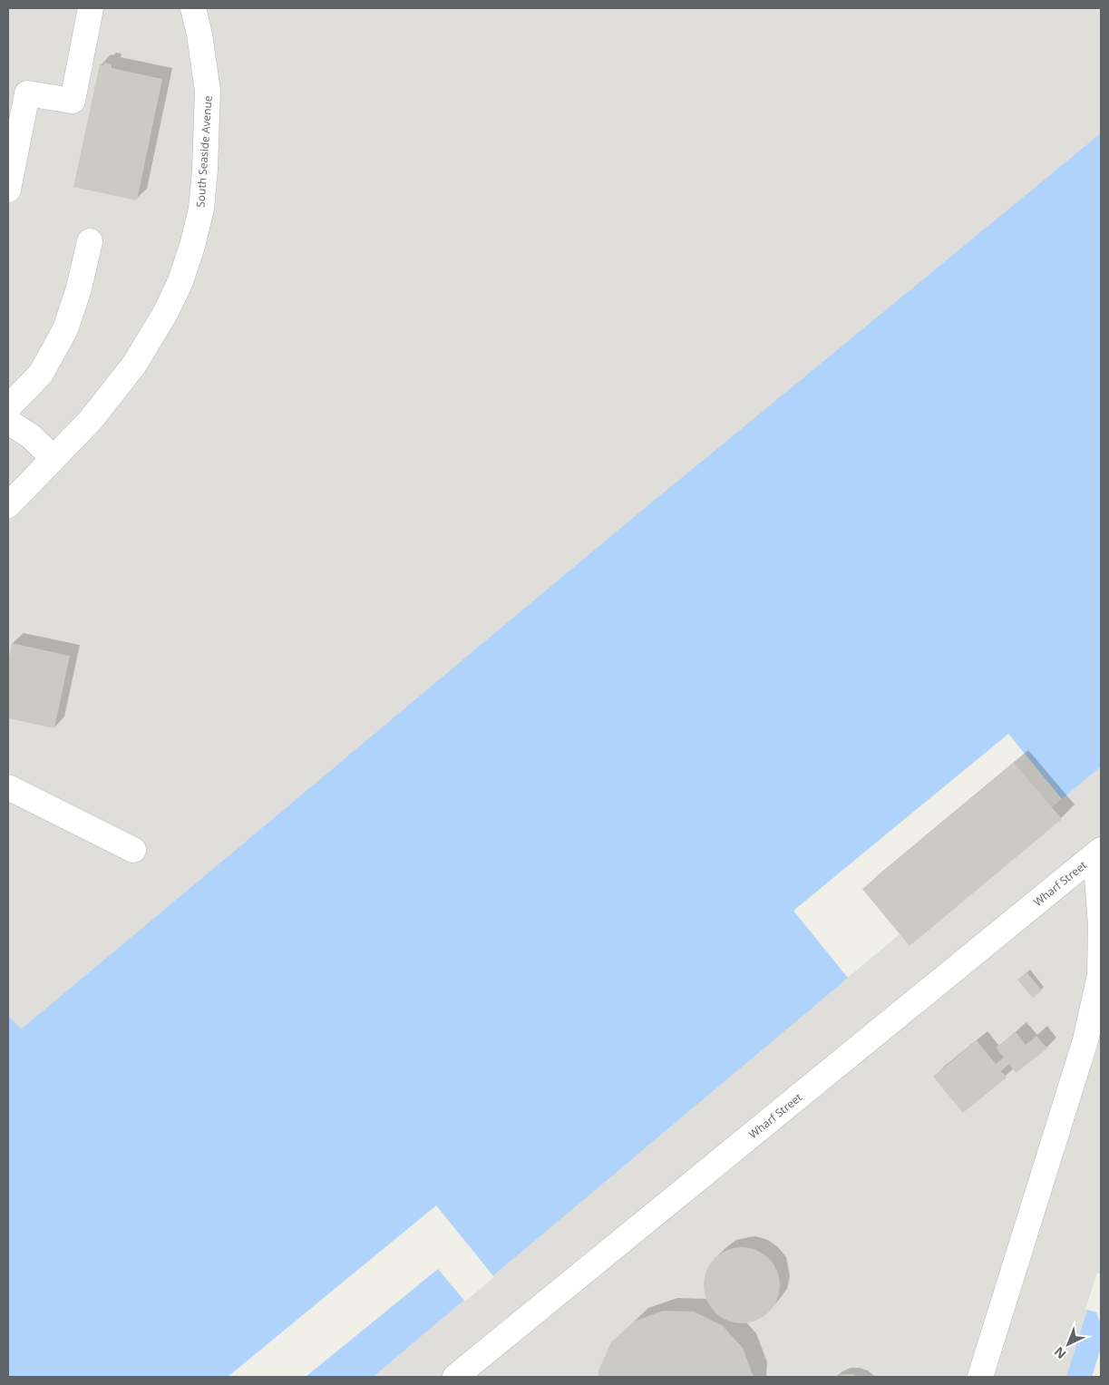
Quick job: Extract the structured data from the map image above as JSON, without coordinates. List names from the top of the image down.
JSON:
{
  "streets": {
    "street": ["South Seaside Avenue", "Wharf Street"]
  },
  "north": "bottom left"
}
